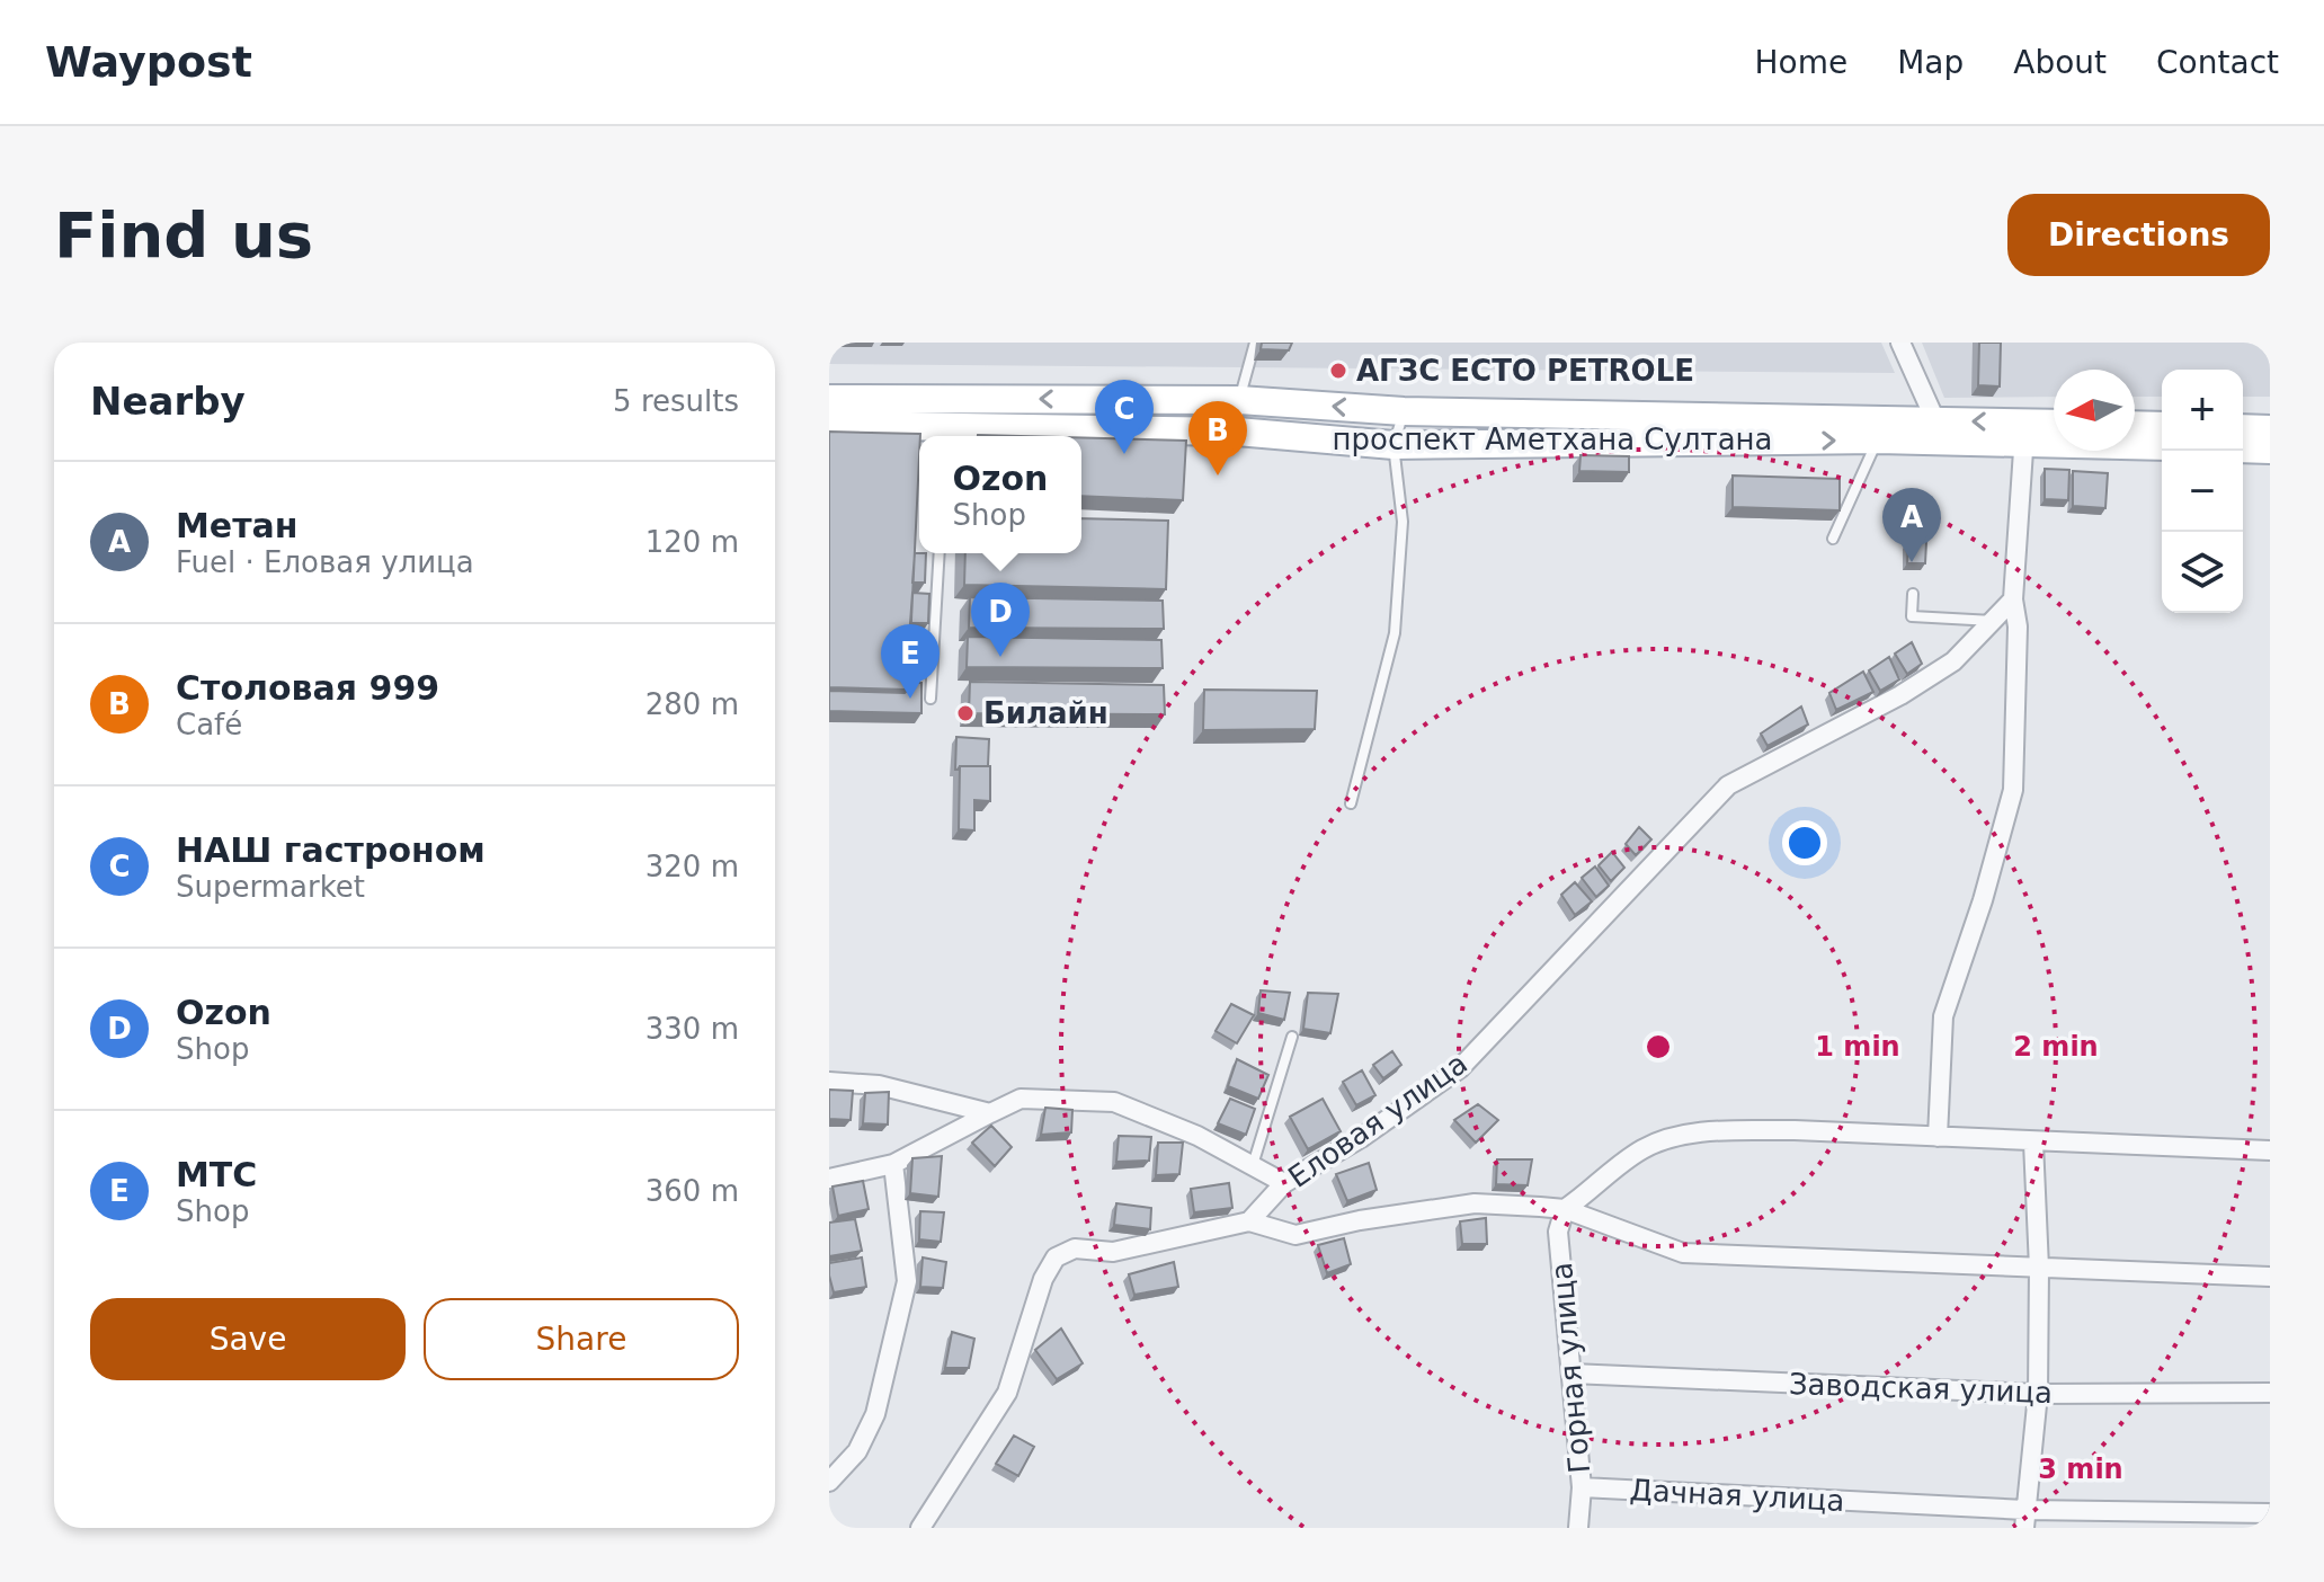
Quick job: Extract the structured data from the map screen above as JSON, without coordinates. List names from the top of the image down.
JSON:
{
  "streets": {
    "main road": ["проспект Аметхана Султана"],
    "street": [
      "Еловая улица",
      "Горная улица",
      "Заводская улица",
      "Дачная улица"
    ]
  },
  "crossings": [
    ["Горная улица", "Заводская улица"],
    ["Горная улица", "Дачная улица"]
  ],
  "places": ["АГЗС ECTO PETROLE", "Билайн"],
  "north": "left",
  "page": {
    "header": "Waypost",
    "nav": [
      "Home",
      "Map",
      "About",
      "Contact"
    ],
    "buttons": [
      "Directions",
      ["Save", "Share"]
    ],
    "title": "Find us",
    "heading": ["Nearby", "5 results"],
    "map_buttons": ["+", "−"],
    "pins": [
      "C",
      "B",
      "A",
      "D",
      "E"
    ],
    "popup": ["Ozon", "Shop"],
    "list": [
      {
        "mark": "A",
        "name": "Метан",
        "note": "Fuel · Еловая улица",
        "value": "120 m"
      },
      {
        "mark": "B",
        "name": "Столовая 999",
        "note": "Café",
        "value": "280 m"
      },
      {
        "mark": "C",
        "name": "НАШ гастроном",
        "note": "Supermarket",
        "value": "320 m"
      },
      {
        "mark": "D",
        "name": "Ozon",
        "note": "Shop",
        "value": "330 m"
      },
      {
        "mark": "E",
        "name": "МТС",
        "note": "Shop",
        "value": "360 m"
      }
    ]
  },
  "rings": ["1 min", "2 min", "3 min"]
}
